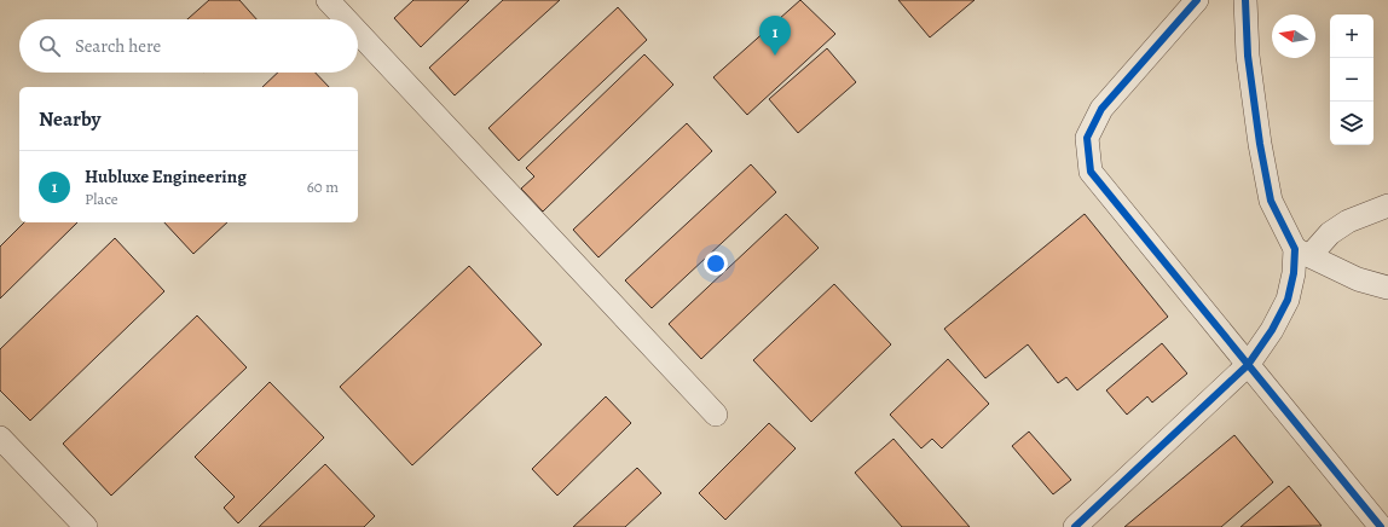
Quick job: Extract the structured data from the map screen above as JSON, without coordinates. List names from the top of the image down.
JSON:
{
  "north": "left",
  "page": {
    "map_buttons": ["+", "−"],
    "pins": "1",
    "search": "Search here",
    "heading": "Nearby",
    "list": [
      {
        "mark": "1",
        "name": "Hubluxe Engineering",
        "note": "Place",
        "value": "60 m"
      }
    ]
  }
}
